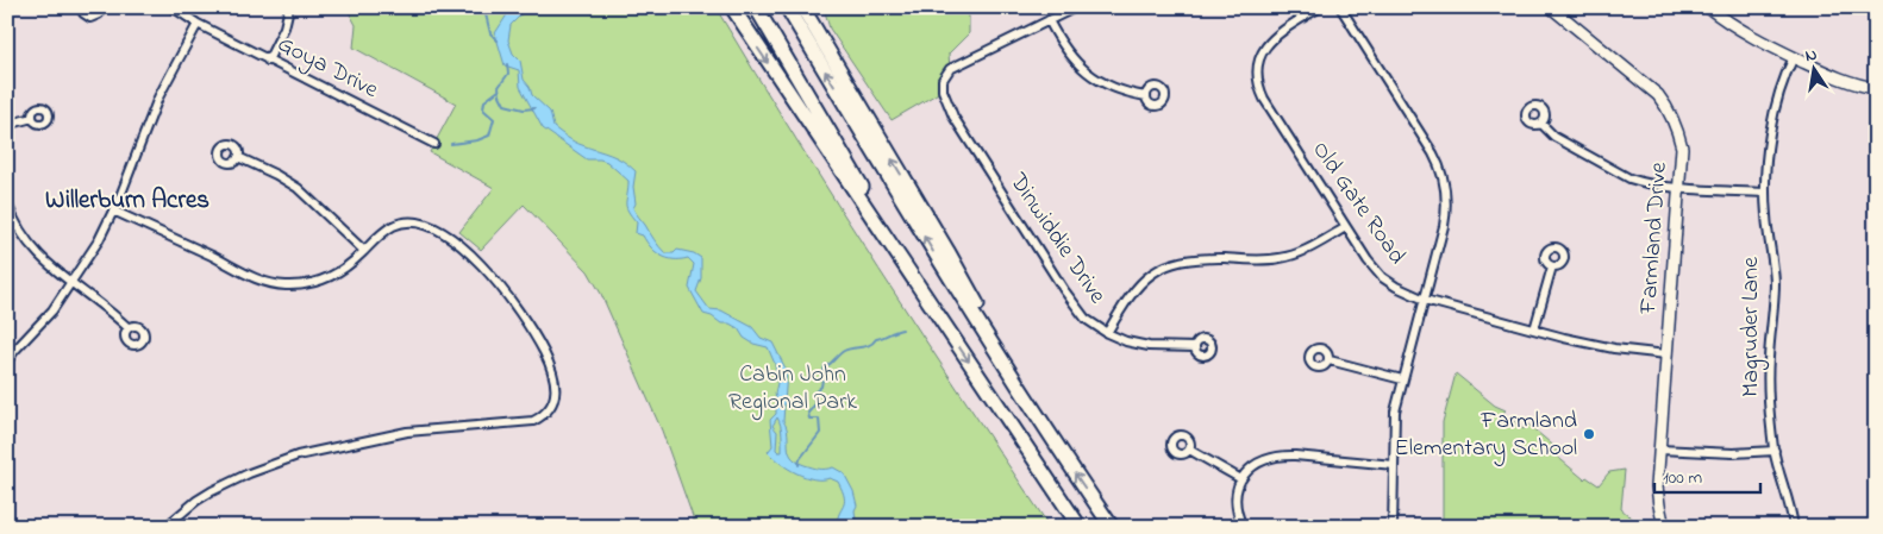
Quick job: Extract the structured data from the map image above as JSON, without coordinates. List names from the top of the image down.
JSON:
{
  "streets": {
    "street": [
      "Goya Drive",
      "Old Gate Road",
      "Farmland Drive",
      "Dinwiddie Drive",
      "Magruder Lane"
    ]
  },
  "crossings": [
    ["Old Gate Road", "Farmland Drive"]
  ],
  "districts": ["Willerburn Acres"],
  "parks": ["Cabin John Regional Park"],
  "places": ["Farmland Elementary School"],
  "scale_bar": "100 m",
  "north": "top"
}
